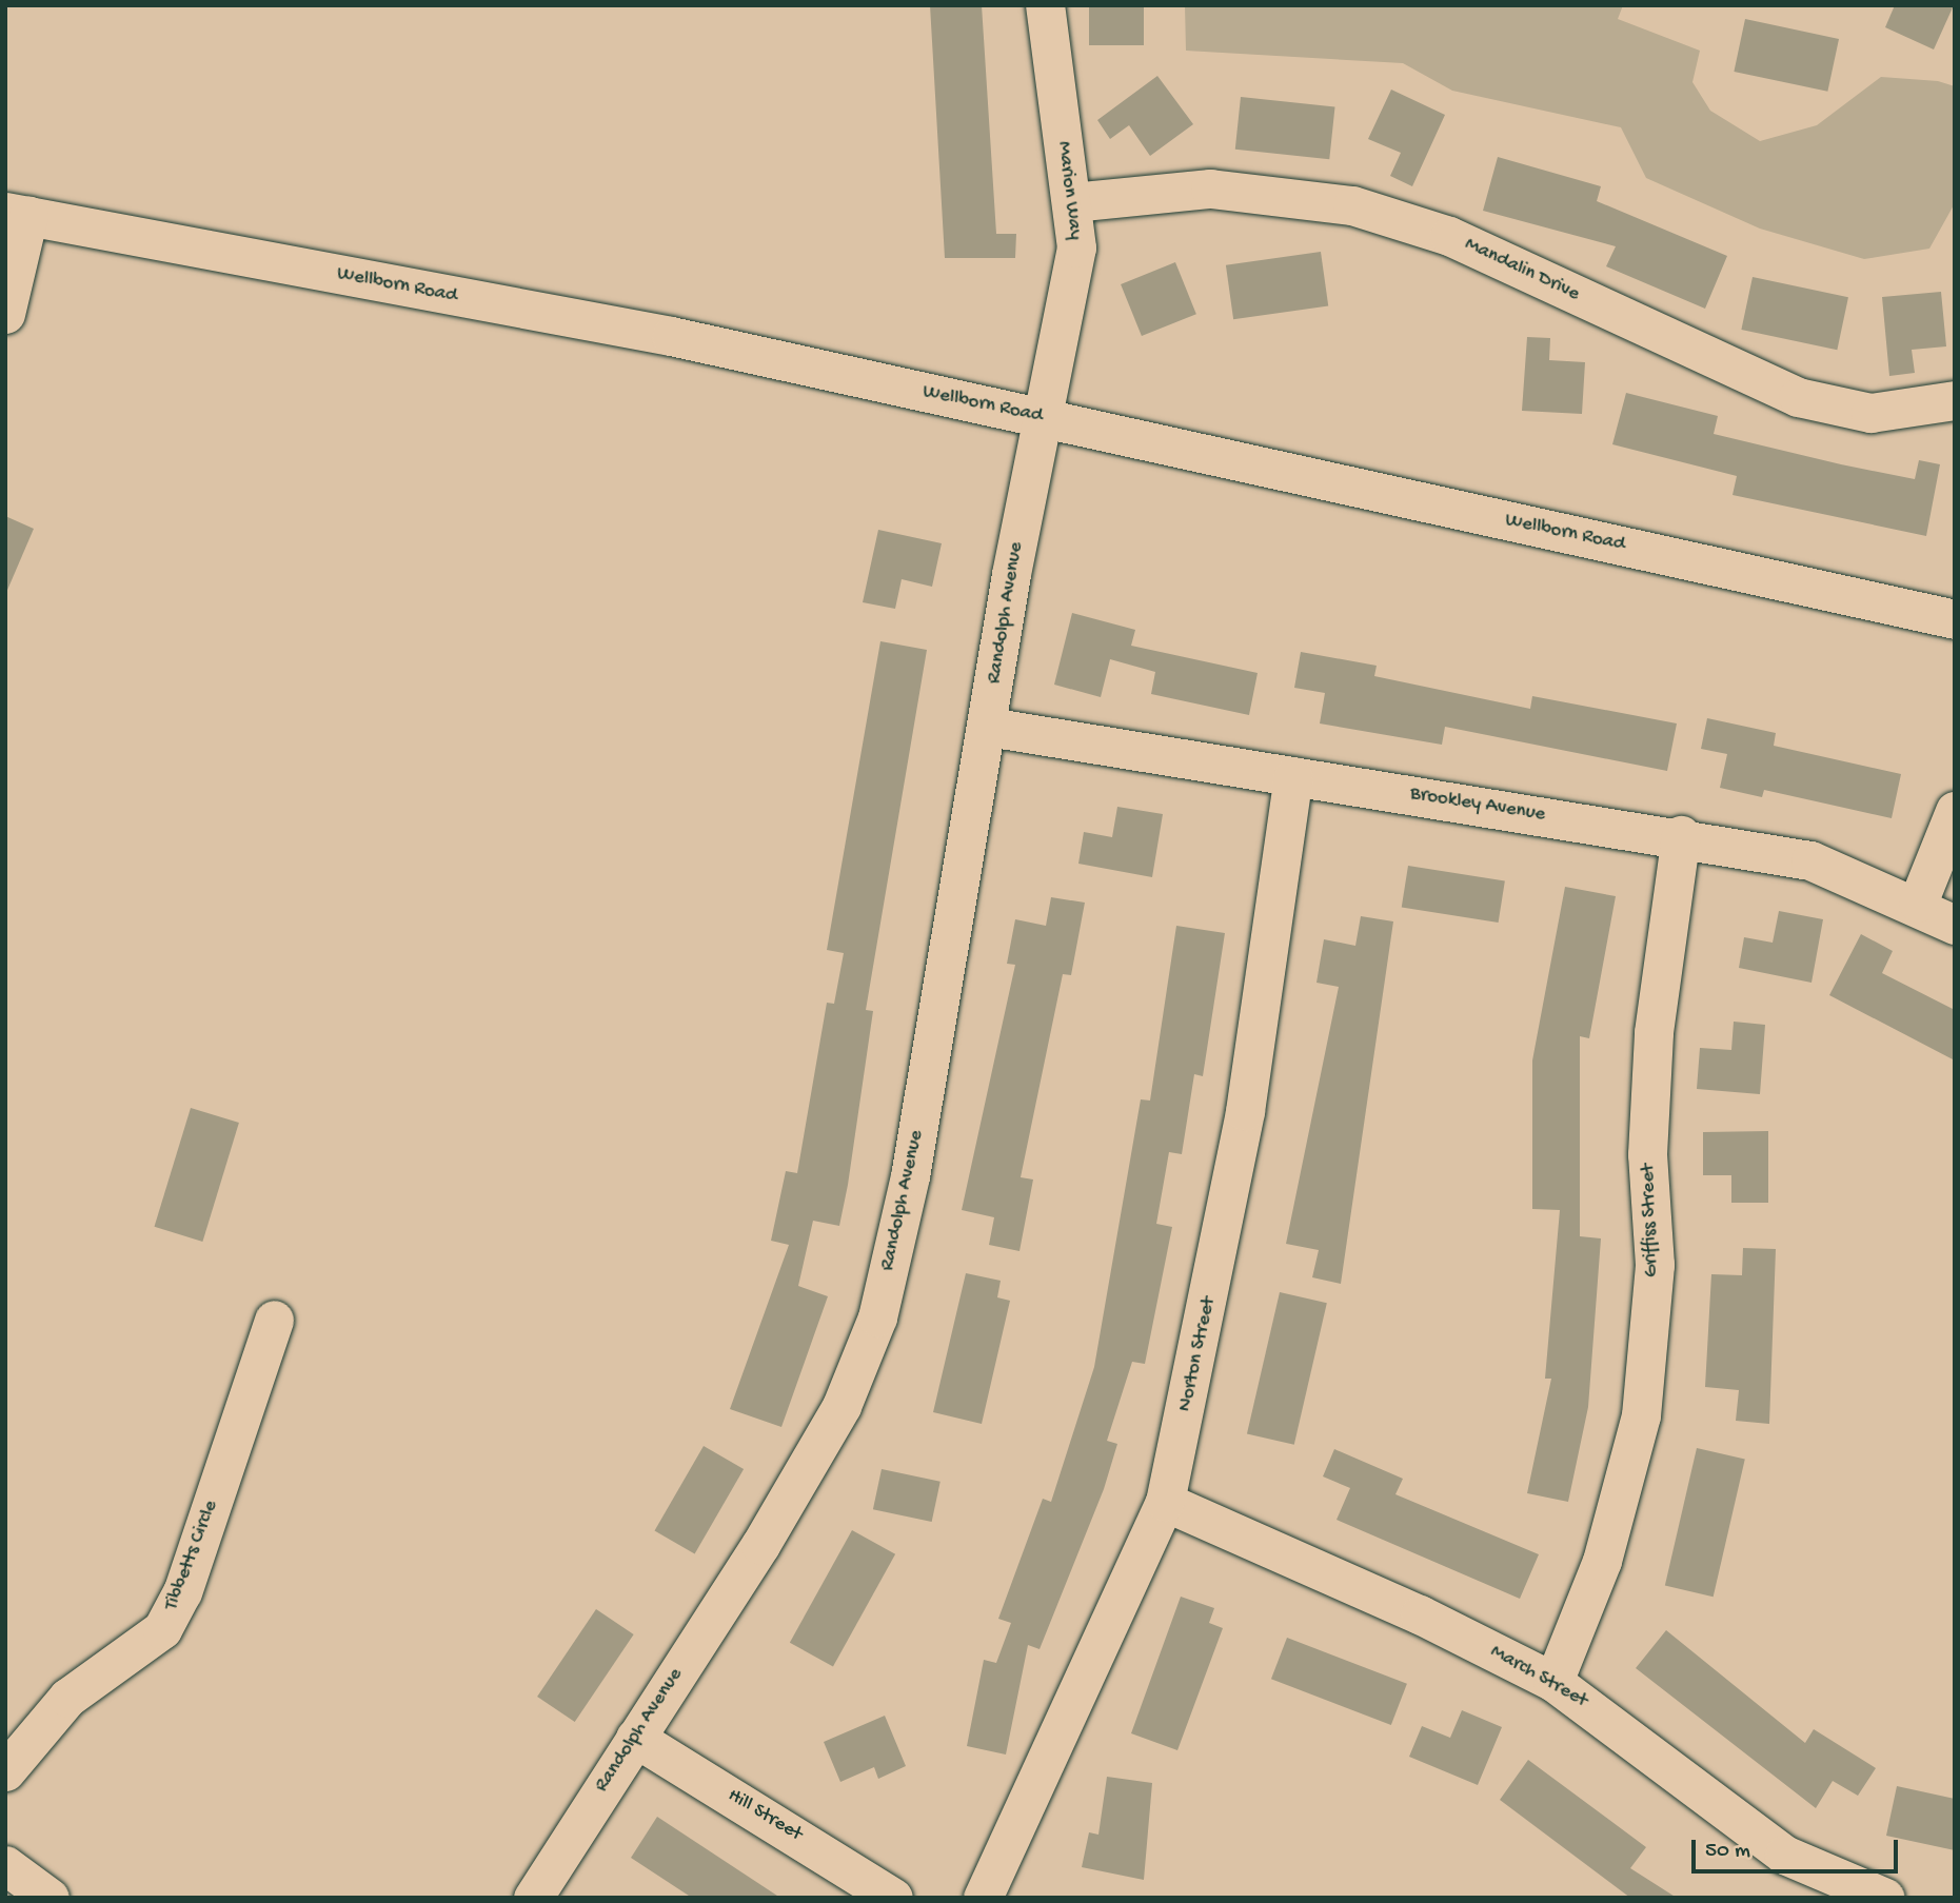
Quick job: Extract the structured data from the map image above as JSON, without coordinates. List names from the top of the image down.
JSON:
{
  "streets": {
    "street": [
      "Marion Way",
      "Mandalin Drive",
      "Wellborn Road",
      "Randolph Avenue",
      "Brookley Avenue",
      "Griffiss Street",
      "Norton Street",
      "Tibbetts Circle",
      "March Street",
      "Hill Street"
    ]
  },
  "crossings": [
    ["Marion Way", "Mandalin Drive"],
    ["Marion Way", "Wellborn Road"],
    ["Marion Way", "Randolph Avenue"],
    ["Wellborn Road", "Randolph Avenue"],
    ["Randolph Avenue", "Brookley Avenue"],
    ["Randolph Avenue", "Hill Street"],
    ["Brookley Avenue", "Griffiss Street"],
    ["Brookley Avenue", "Norton Street"],
    ["Griffiss Street", "March Street"],
    ["Norton Street", "March Street"]
  ],
  "scale_bar": "50 m"
}
